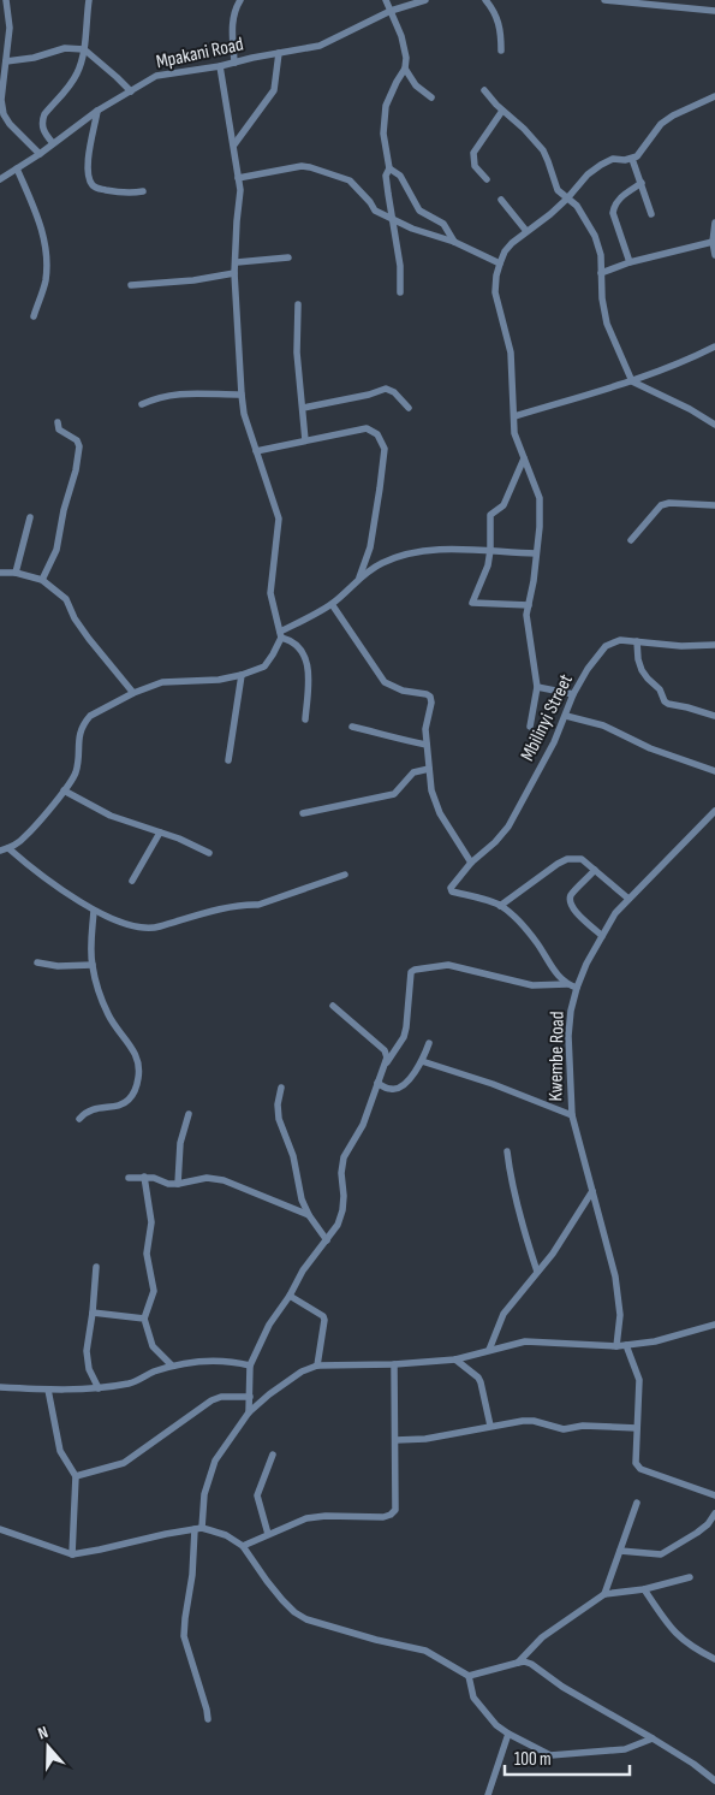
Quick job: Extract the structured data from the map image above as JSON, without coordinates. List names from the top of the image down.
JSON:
{
  "streets": {
    "street": ["Mpakani Road", "Mbilinyi Street", "Kwembe Road"]
  },
  "scale_bar": "100 m",
  "north": "top"
}
